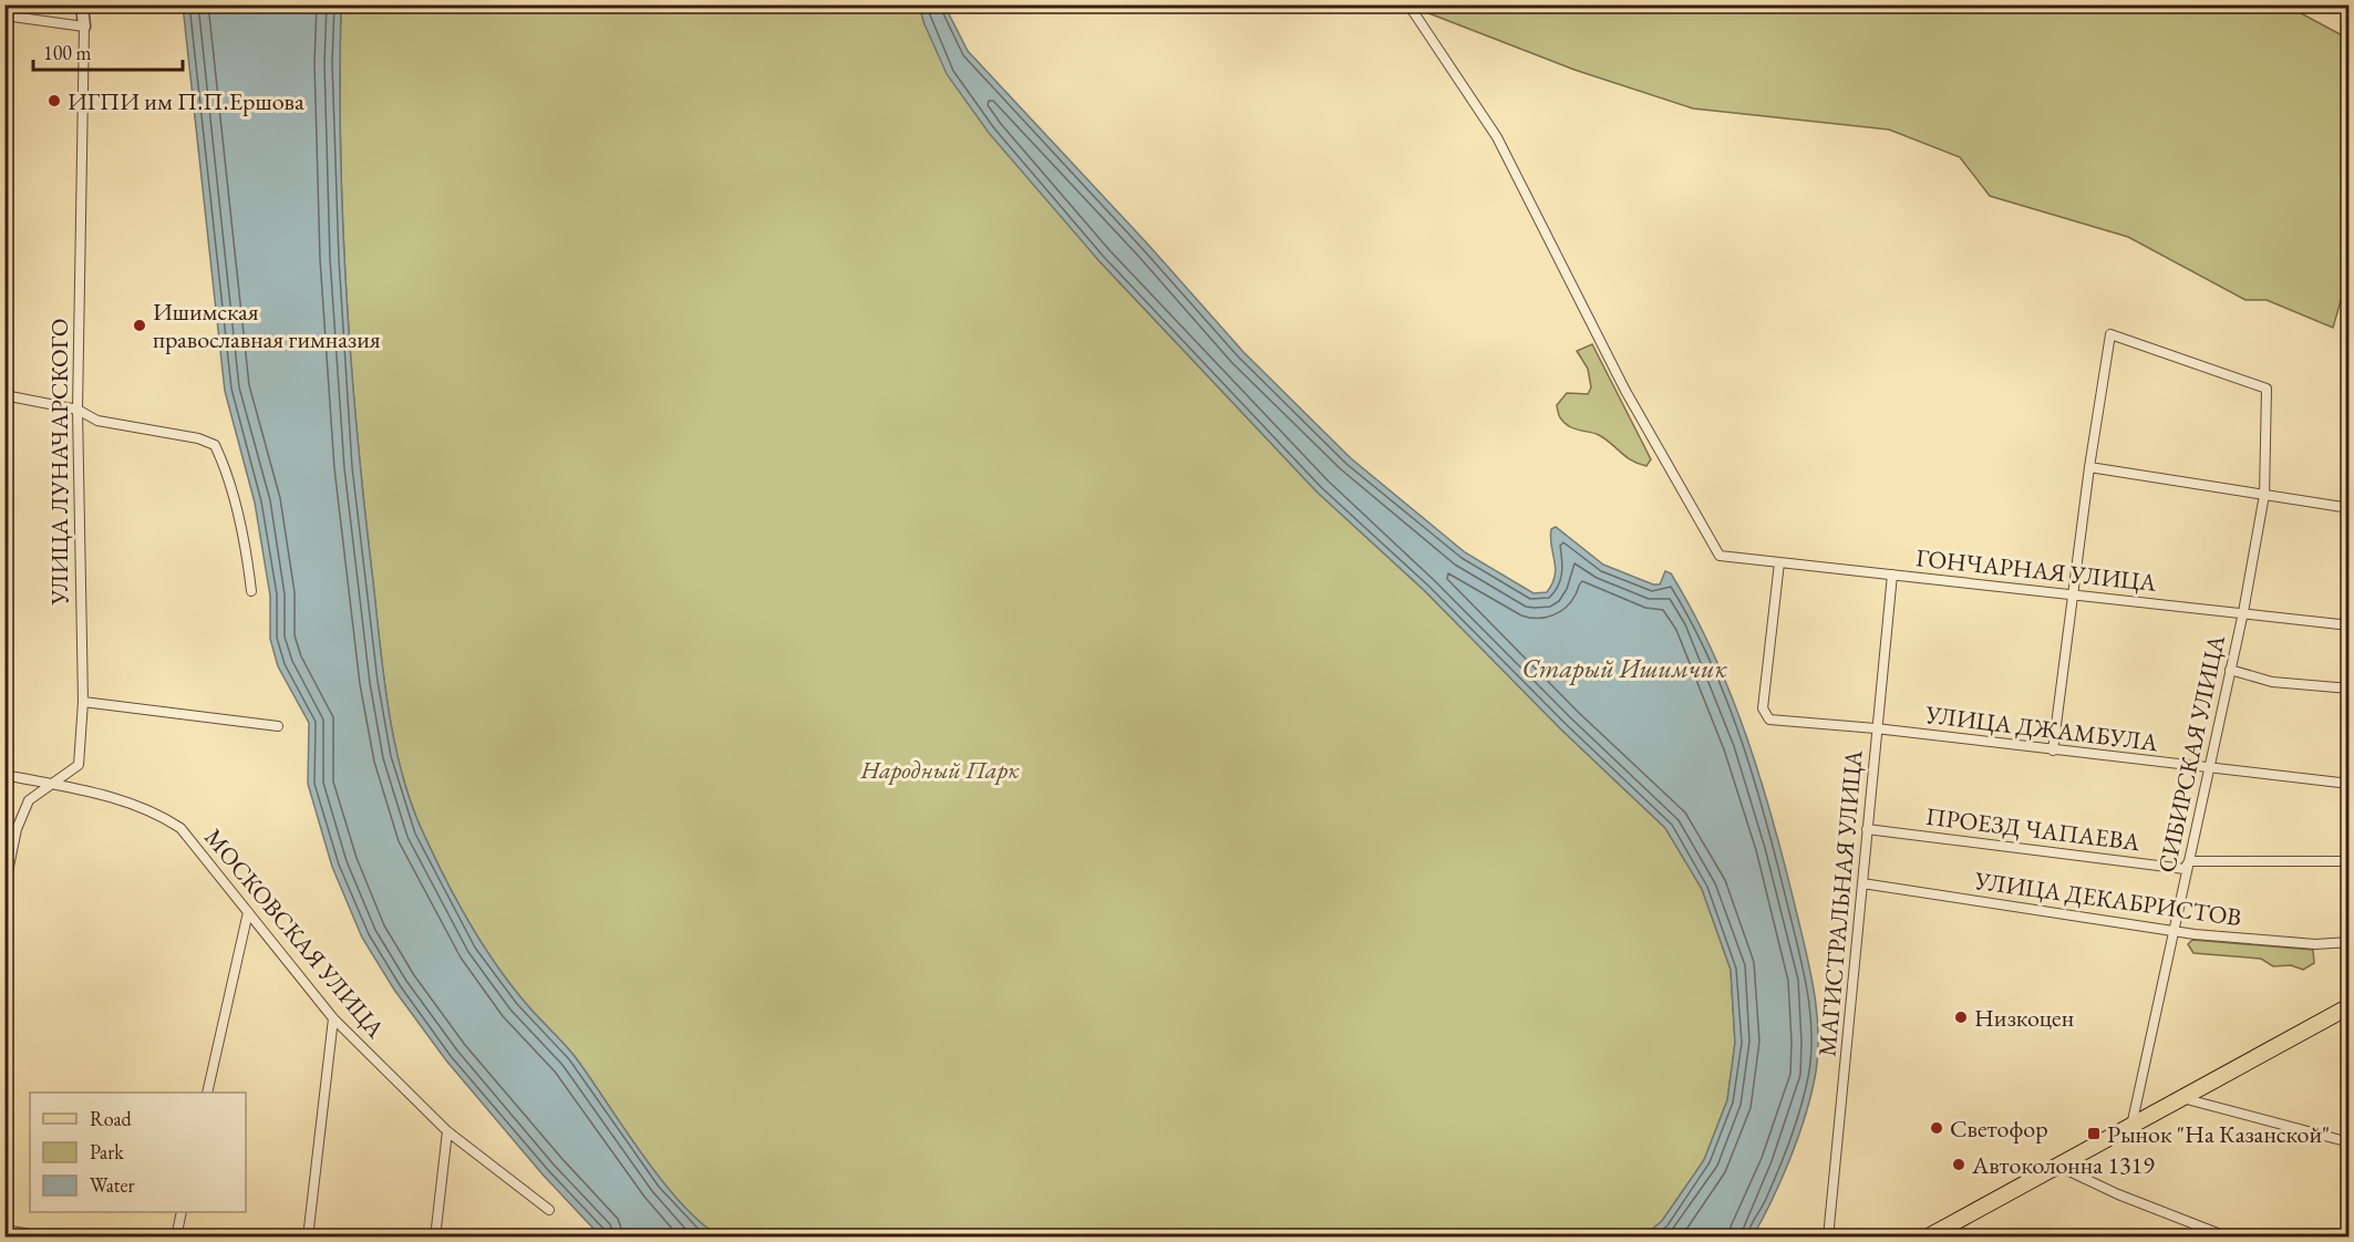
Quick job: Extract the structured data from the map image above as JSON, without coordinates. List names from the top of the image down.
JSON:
{
  "streets": {
    "street": [
      "УЛИЦА ЛУНАЧАРСКОГО",
      "ГОНЧАРНАЯ УЛИЦА",
      "УЛИЦА ДЖАМБУЛА",
      "СИБИРСКАЯ УЛИЦА",
      "ПРОЕЗД ЧАПАЕВА",
      "УЛИЦА ДЕКАБРИСТОВ",
      "МАГИСТРАЛЬНАЯ УЛИЦА",
      "МОСКОВСКАЯ УЛИЦА"
    ]
  },
  "crossings": [
    ["УЛИЦА ЛУНАЧАРСКОГО", "МОСКОВСКАЯ УЛИЦА"],
    ["ГОНЧАРНАЯ УЛИЦА", "УЛИЦА ДЖАМБУЛА"],
    ["ГОНЧАРНАЯ УЛИЦА", "СИБИРСКАЯ УЛИЦА"],
    ["ГОНЧАРНАЯ УЛИЦА", "МАГИСТРАЛЬНАЯ УЛИЦА"],
    ["УЛИЦА ДЖАМБУЛА", "СИБИРСКАЯ УЛИЦА"],
    ["УЛИЦА ДЖАМБУЛА", "МАГИСТРАЛЬНАЯ УЛИЦА"],
    ["СИБИРСКАЯ УЛИЦА", "ПРОЕЗД ЧАПАЕВА"],
    ["СИБИРСКАЯ УЛИЦА", "УЛИЦА ДЕКАБРИСТОВ"],
    ["ПРОЕЗД ЧАПАЕВА", "МАГИСТРАЛЬНАЯ УЛИЦА"],
    ["УЛИЦА ДЕКАБРИСТОВ", "МАГИСТРАЛЬНАЯ УЛИЦА"]
  ],
  "water": ["Старый Ишимчик"],
  "parks": ["Народный Парк"],
  "places": {
    "other": [
      "ИГПИ им П.П.Ершова",
      "Ишимская православная гимназия",
      "Низкоцен",
      "Светофор",
      "Автоколонна 1319"
    ],
    "transit": ["Рынок \"На Казанской\""]
  },
  "legend": ["Road", "Park", "Water"],
  "scale_bar": "100 m"
}
